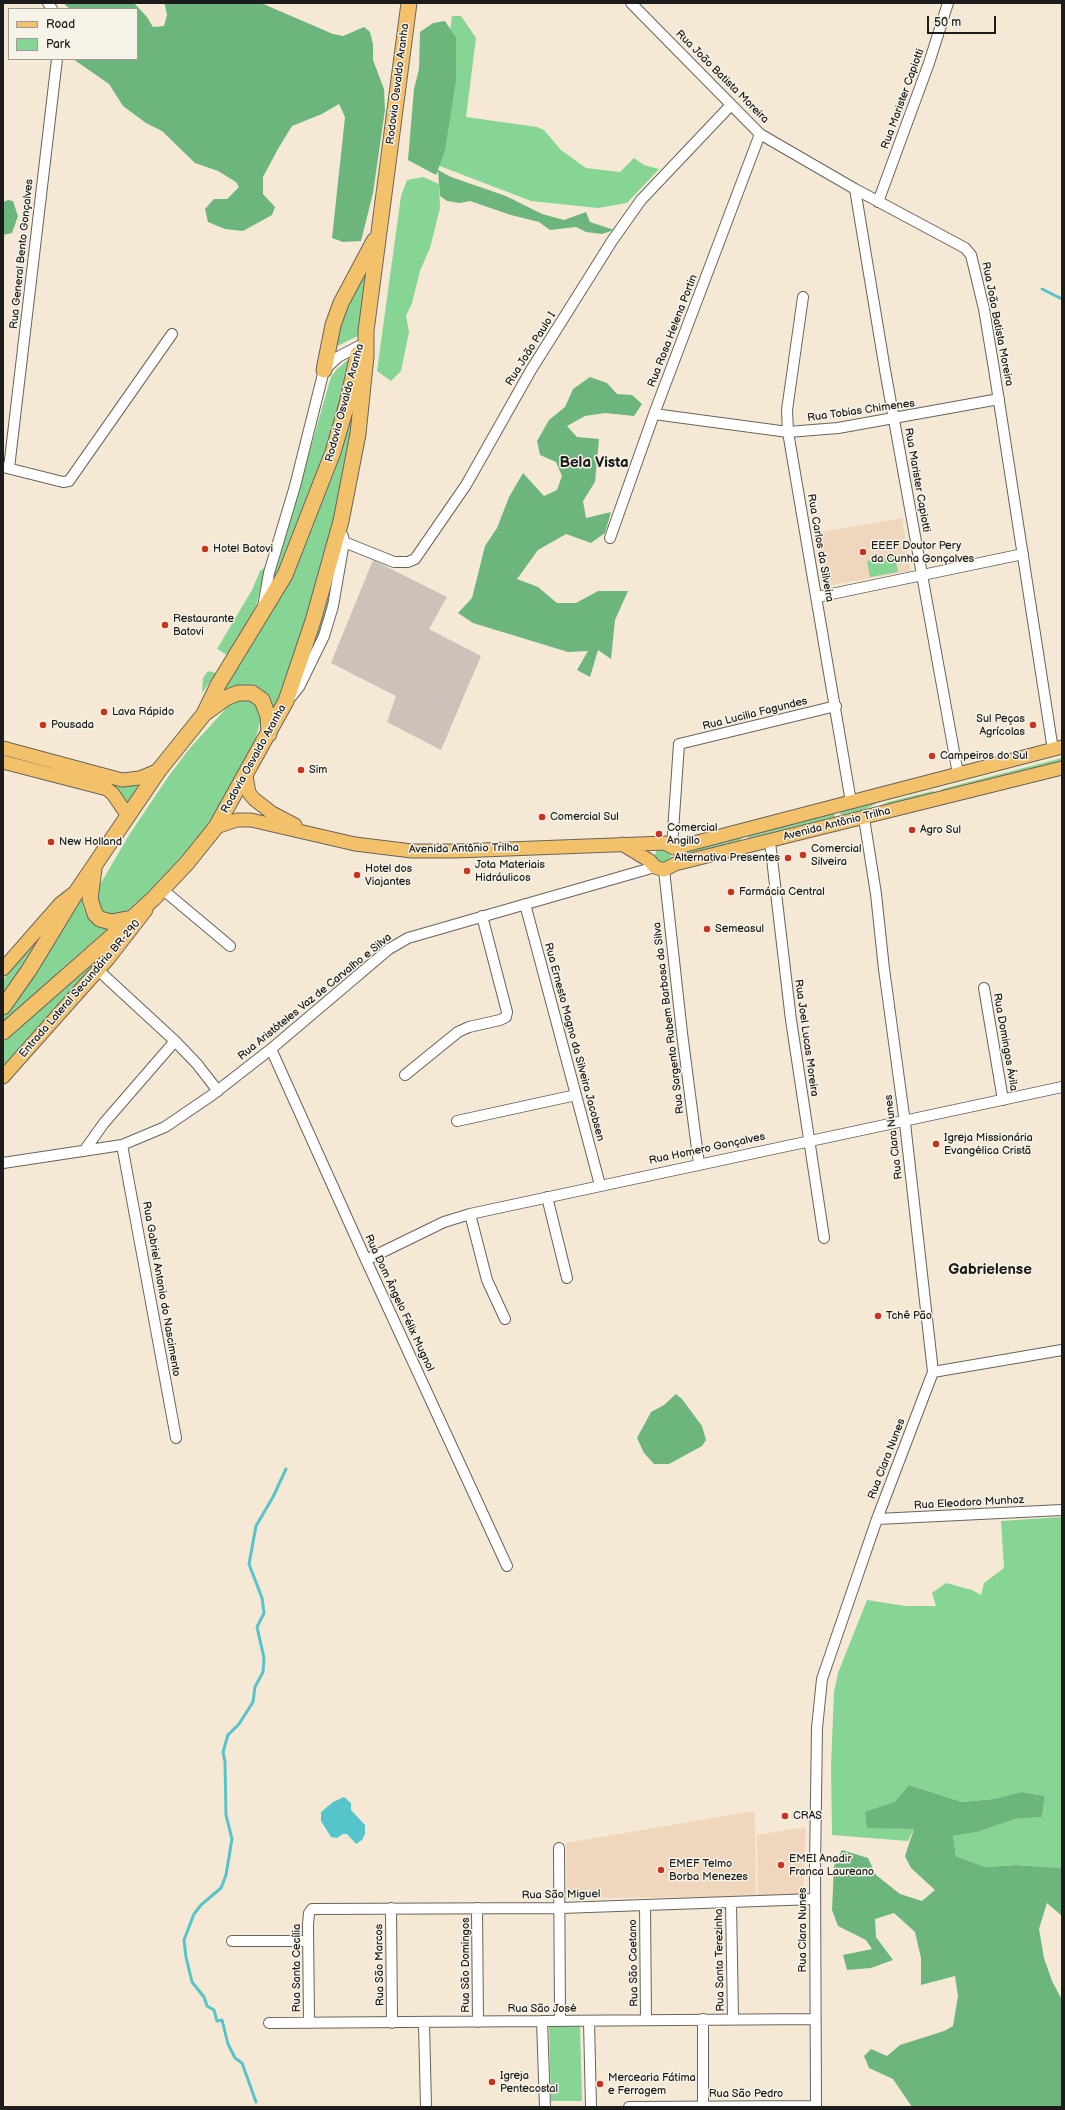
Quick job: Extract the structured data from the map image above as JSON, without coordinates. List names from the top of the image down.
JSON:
{
  "streets": {
    "highway": ["Rodovia Osvaldo Aranha"],
    "main road": ["Avenida Antônio Trilha", "Entrada Lateral Secundária BR-290"],
    "street": [
      "Rua João Batista Moreira",
      "Rua Marister Capiotti",
      "Rua General Bento Gonçalves",
      "Rua Rosa Helena Portin",
      "Rua João Paulo I",
      "Rua Tobias Chimenes",
      "Rua Carlos da Silveira",
      "Rua Lucilia Fagundes",
      "Rua Aristóteles Vaz de Carvalho e Silva",
      "Rua Sargento Rubem Barbosa da Silva",
      "Rua Joel Lucas Moreira",
      "Rua Ernesto Magno da Silveira Jacobsen",
      "Rua Domingos Ávila",
      "Rua Clara Nunes",
      "Rua Homero Gonçalves",
      "Rua Gabriel Antonio do Nascimento",
      "Rua Dom Ângelo Félix Mugnol",
      "Rua Eleodoro Munhoz",
      "Rua São Miguel",
      "Rua Santa Terezinha",
      "Rua São Caetano",
      "Rua São Marcos",
      "Rua São Domingos",
      "Rua Santa Cecília",
      "Rua São José",
      "Rua São Pedro"
    ]
  },
  "crossings": [
    ["Rua João Batista Moreira", "Rua Marister Capiotti"],
    ["Rua João Batista Moreira", "Rua Rosa Helena Portin"],
    ["Rua João Batista Moreira", "Rua João Paulo I"],
    ["Rua João Batista Moreira", "Rua Tobias Chimenes"],
    ["Rua João Batista Moreira", "Avenida Antônio Trilha"],
    ["Rodovia Osvaldo Aranha", "Avenida Antônio Trilha"],
    ["Rodovia Osvaldo Aranha", "Entrada Lateral Secundária BR-290"],
    ["Rua Marister Capiotti", "Rua Tobias Chimenes"],
    ["Rua Marister Capiotti", "Avenida Antônio Trilha"],
    ["Rua Rosa Helena Portin", "Rua Tobias Chimenes"],
    ["Rua Tobias Chimenes", "Rua Carlos da Silveira"],
    ["Rua Carlos da Silveira", "Rua Lucilia Fagundes"],
    ["Rua Carlos da Silveira", "Avenida Antônio Trilha"],
    ["Rua Lucilia Fagundes", "Avenida Antônio Trilha"],
    ["Avenida Antônio Trilha", "Rua Aristóteles Vaz de Carvalho e Silva"],
    ["Avenida Antônio Trilha", "Rua Sargento Rubem Barbosa da Silva"],
    ["Avenida Antônio Trilha", "Rua Joel Lucas Moreira"],
    ["Avenida Antônio Trilha", "Rua Clara Nunes"],
    ["Rua Aristóteles Vaz de Carvalho e Silva", "Rua Sargento Rubem Barbosa da Silva"],
    ["Rua Aristóteles Vaz de Carvalho e Silva", "Rua Ernesto Magno da Silveira Jacobsen"],
    ["Rua Aristóteles Vaz de Carvalho e Silva", "Rua Gabriel Antonio do Nascimento"],
    ["Rua Aristóteles Vaz de Carvalho e Silva", "Rua Dom Ângelo Félix Mugnol"],
    ["Rua Sargento Rubem Barbosa da Silva", "Rua Homero Gonçalves"],
    ["Rua Joel Lucas Moreira", "Rua Homero Gonçalves"],
    ["Rua Ernesto Magno da Silveira Jacobsen", "Rua Homero Gonçalves"],
    ["Rua Domingos Ávila", "Rua Homero Gonçalves"],
    ["Rua Clara Nunes", "Rua Homero Gonçalves"],
    ["Rua Clara Nunes", "Rua Eleodoro Munhoz"],
    ["Rua Clara Nunes", "Rua São Miguel"],
    ["Rua Clara Nunes", "Rua São José"],
    ["Rua Clara Nunes", "Rua São Pedro"],
    ["Rua Homero Gonçalves", "Rua Dom Ângelo Félix Mugnol"],
    ["Rua São Miguel", "Rua Santa Terezinha"],
    ["Rua São Miguel", "Rua São Caetano"],
    ["Rua São Miguel", "Rua São Marcos"],
    ["Rua São Miguel", "Rua São Domingos"],
    ["Rua São Miguel", "Rua Santa Cecília"],
    ["Rua Santa Terezinha", "Rua São José"],
    ["Rua São Caetano", "Rua São José"],
    ["Rua São Marcos", "Rua São José"],
    ["Rua São Domingos", "Rua São José"],
    ["Rua Santa Cecília", "Rua São José"]
  ],
  "districts": ["Bela Vista", "Gabrielense"],
  "places": [
    "Hotel Batovi",
    "EEEF Doutor Pery da Cunha Gonçalves",
    "Restaurante Batovi",
    "Lava Rápido",
    "Pousada",
    "Sul Peças Agrícolas",
    "Campeiros do Sul",
    "Sim",
    "Comercial Sul",
    "Agro Sul",
    "Comercial Angillo",
    "New Holland",
    "Comercial Silveira",
    "Alternativa Presentes",
    "Jota Materiais Hidráulicos",
    "Hotel dos Viajantes",
    "Farmácia Central",
    "Semeasul",
    "Igreja Missionária Evangélica Cristã",
    "Tchê Pão",
    "CRAS",
    "EMEI Anadir Franca Laureano",
    "EMEF Telmo Borba Menezes",
    "Igreja Pentecostal",
    "Mercearia Fátima e Ferragem"
  ],
  "legend": ["Road", "Park"],
  "scale_bar": "50 m"
}
